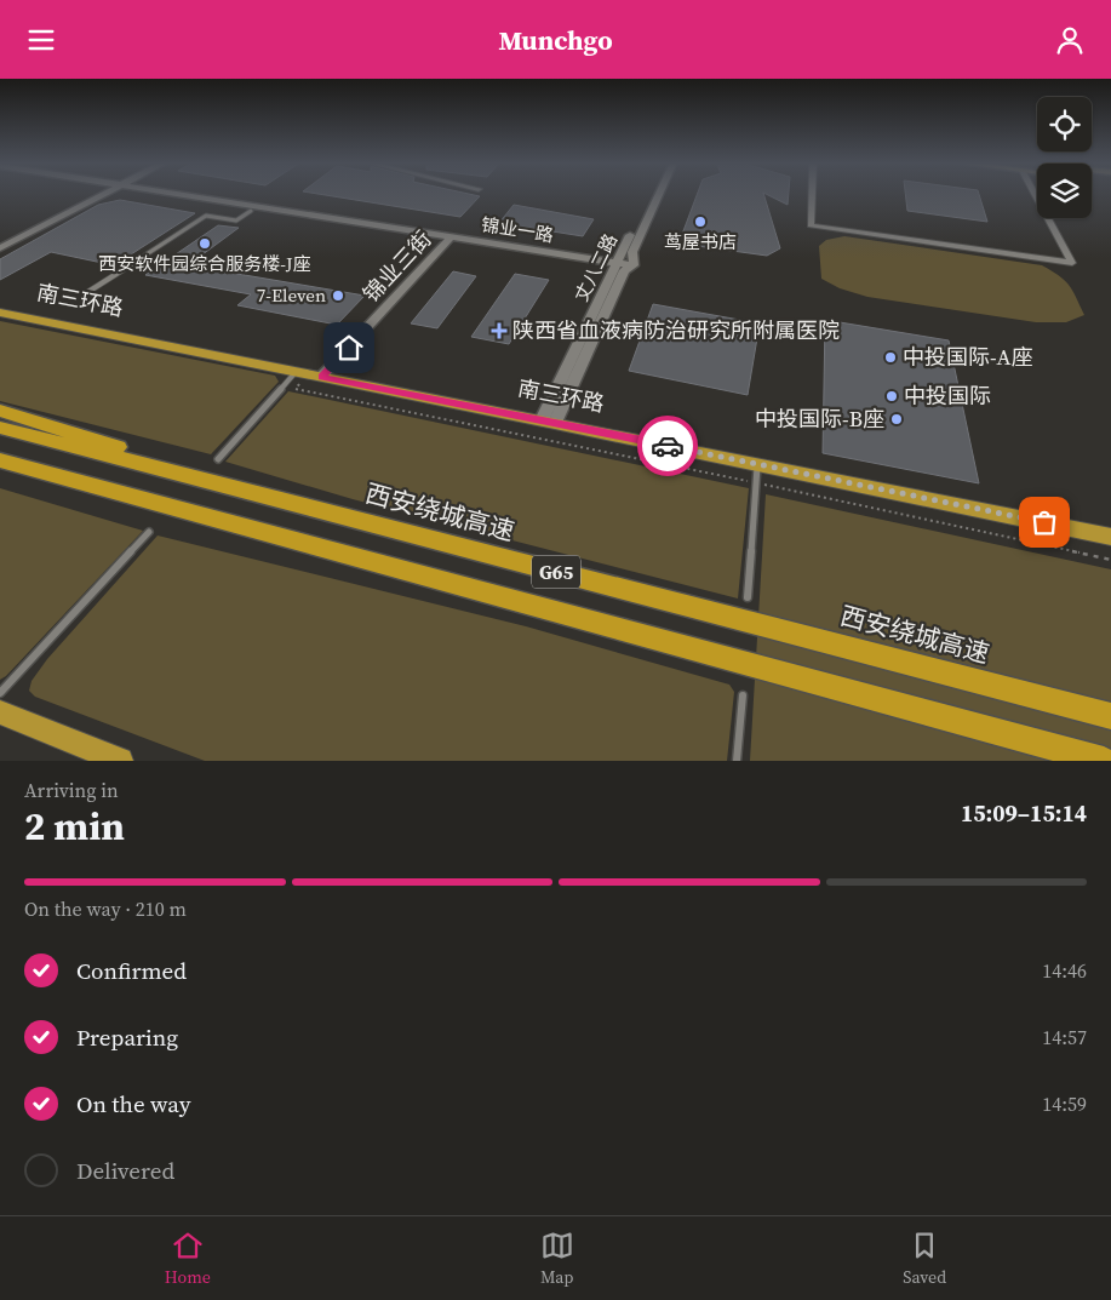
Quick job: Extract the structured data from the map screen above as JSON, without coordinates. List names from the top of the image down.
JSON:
{
  "streets": {
    "highway": ["南三环路", "西安绕城高速", "G65"],
    "street": ["锦业一路", "锦业三街", "丈八二路"]
  },
  "crossings": [
    ["锦业一路", "锦业三街"],
    ["锦业一路", "丈八二路"],
    ["锦业三街", "南三环路"],
    ["丈八二路", "南三环路"]
  ],
  "places": {
    "other": [
      "茑屋书店",
      "西安软件园综合服务楼-J座",
      "7-Eleven",
      "中投国际-A座",
      "中投国际",
      "中投国际-B座"
    ],
    "health": ["陕西省血液病防治研究所附属医院"]
  },
  "page": {
    "header": "Munchgo",
    "heading": ["2 min", "Arriving in", "15:09–15:14"],
    "bar": "On the way · 210 m",
    "list": [
      ["Confirmed", "14:46"],
      ["Preparing", "14:57"],
      ["On the way", "14:59"],
      "Delivered"
    ],
    "tabs": ["Home", "Map", "Saved"]
  }
}
